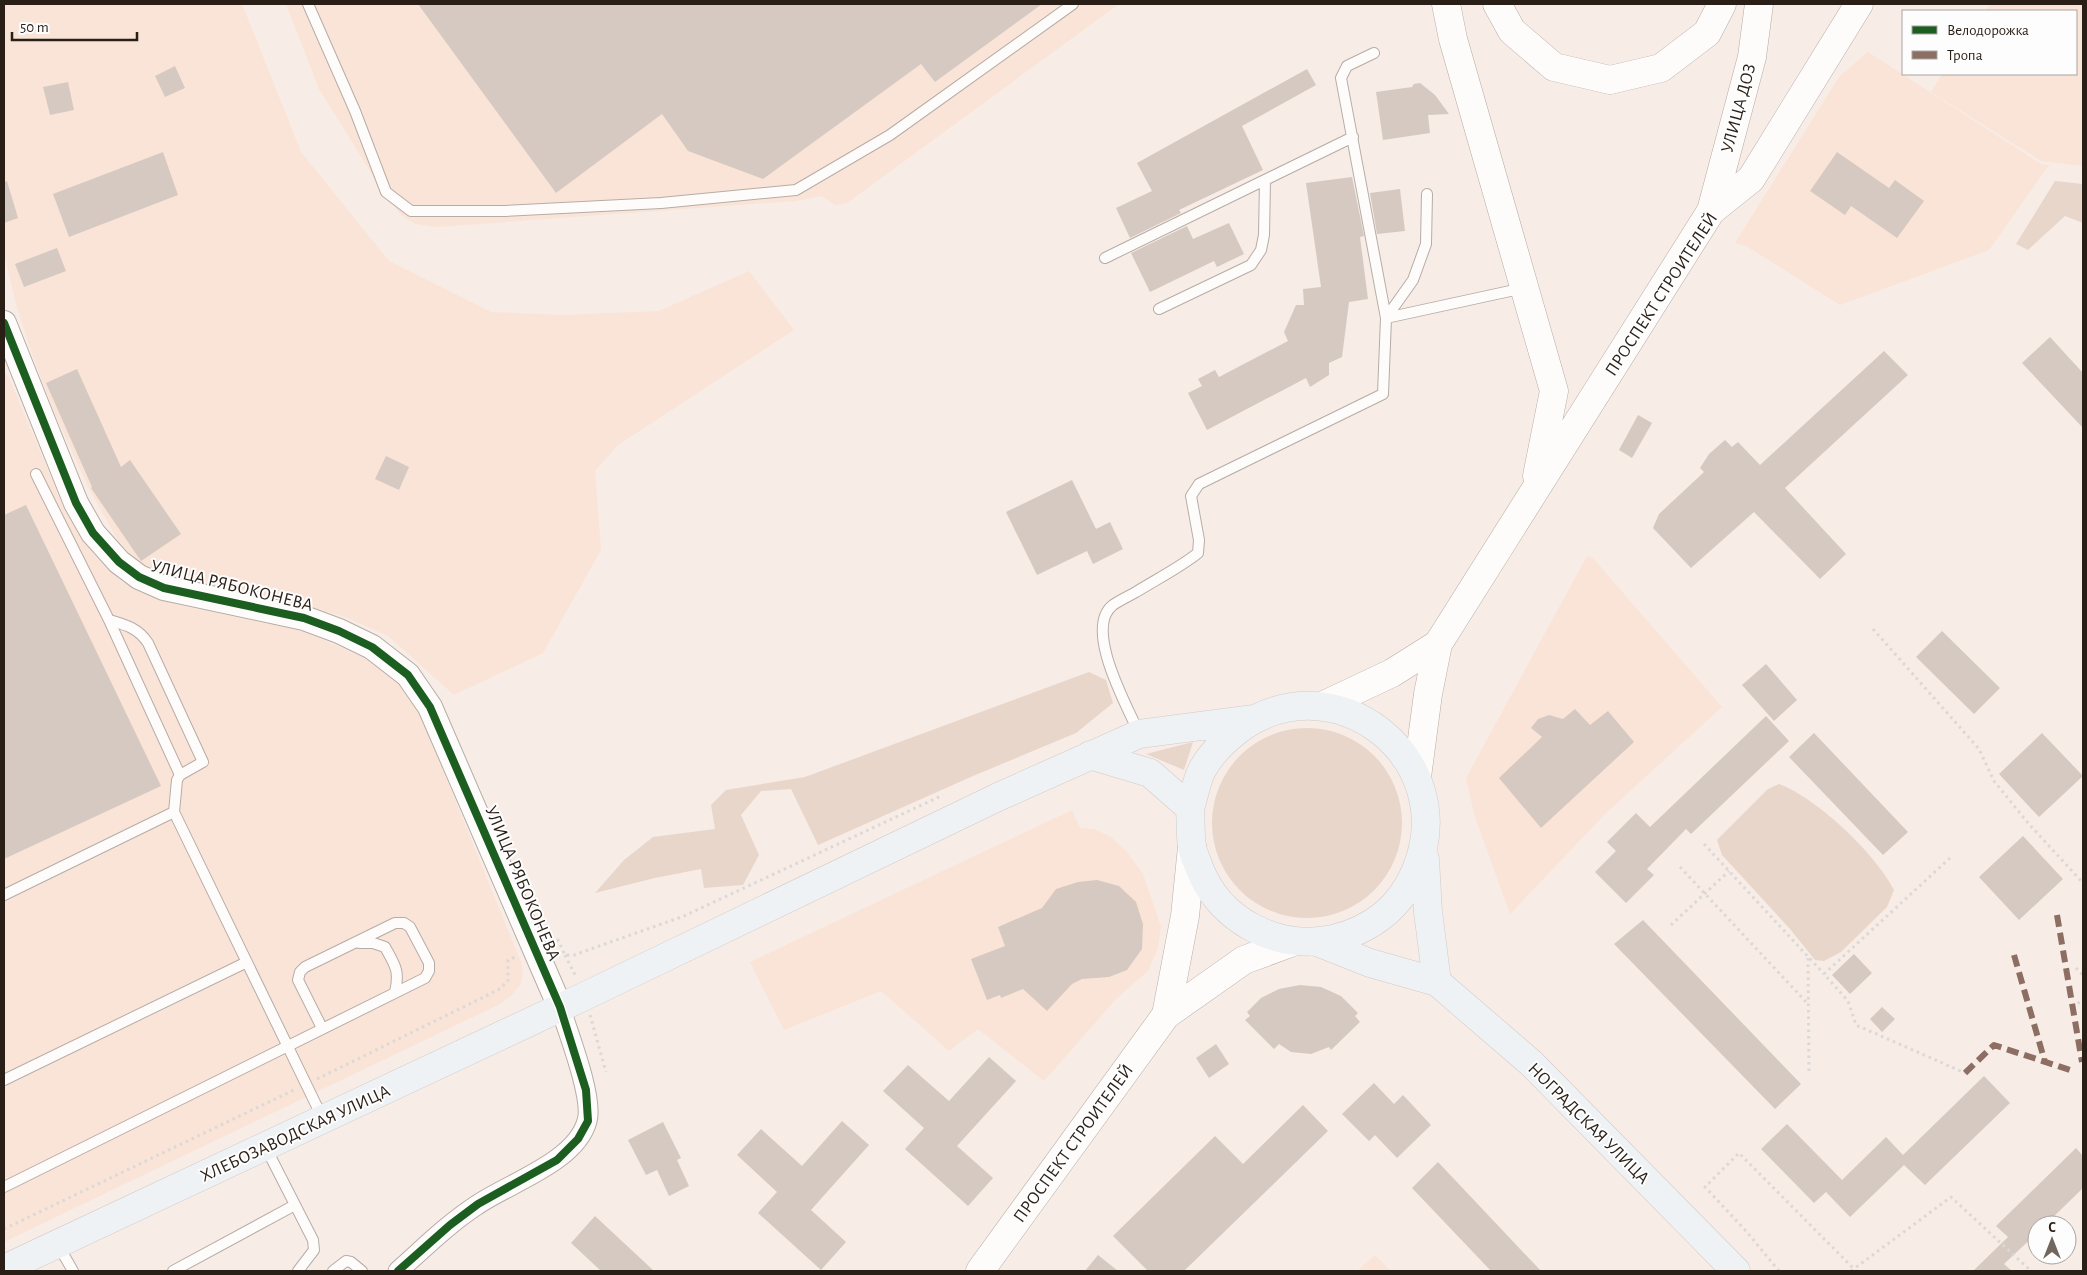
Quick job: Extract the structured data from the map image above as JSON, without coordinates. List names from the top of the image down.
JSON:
{
  "streets": {
    "main road": [
      "УЛИЦА ДОЗ",
      "ПРОСПЕКТ СТРОИТЕЛЕЙ",
      "НОГРАДСКАЯ УЛИЦА",
      "ХЛЕБОЗАВОДСКАЯ УЛИЦА"
    ],
    "street": ["УЛИЦА РЯБОКОНЕВА"]
  },
  "crossings": [
    ["УЛИЦА ДОЗ", "ПРОСПЕКТ СТРОИТЕЛЕЙ"],
    ["УЛИЦА РЯБОКОНЕВА", "ХЛЕБОЗАВОДСКАЯ УЛИЦА"]
  ],
  "legend": ["Велодорожка", "Тропа"],
  "scale_bar": "50 m",
  "north": "top"
}
